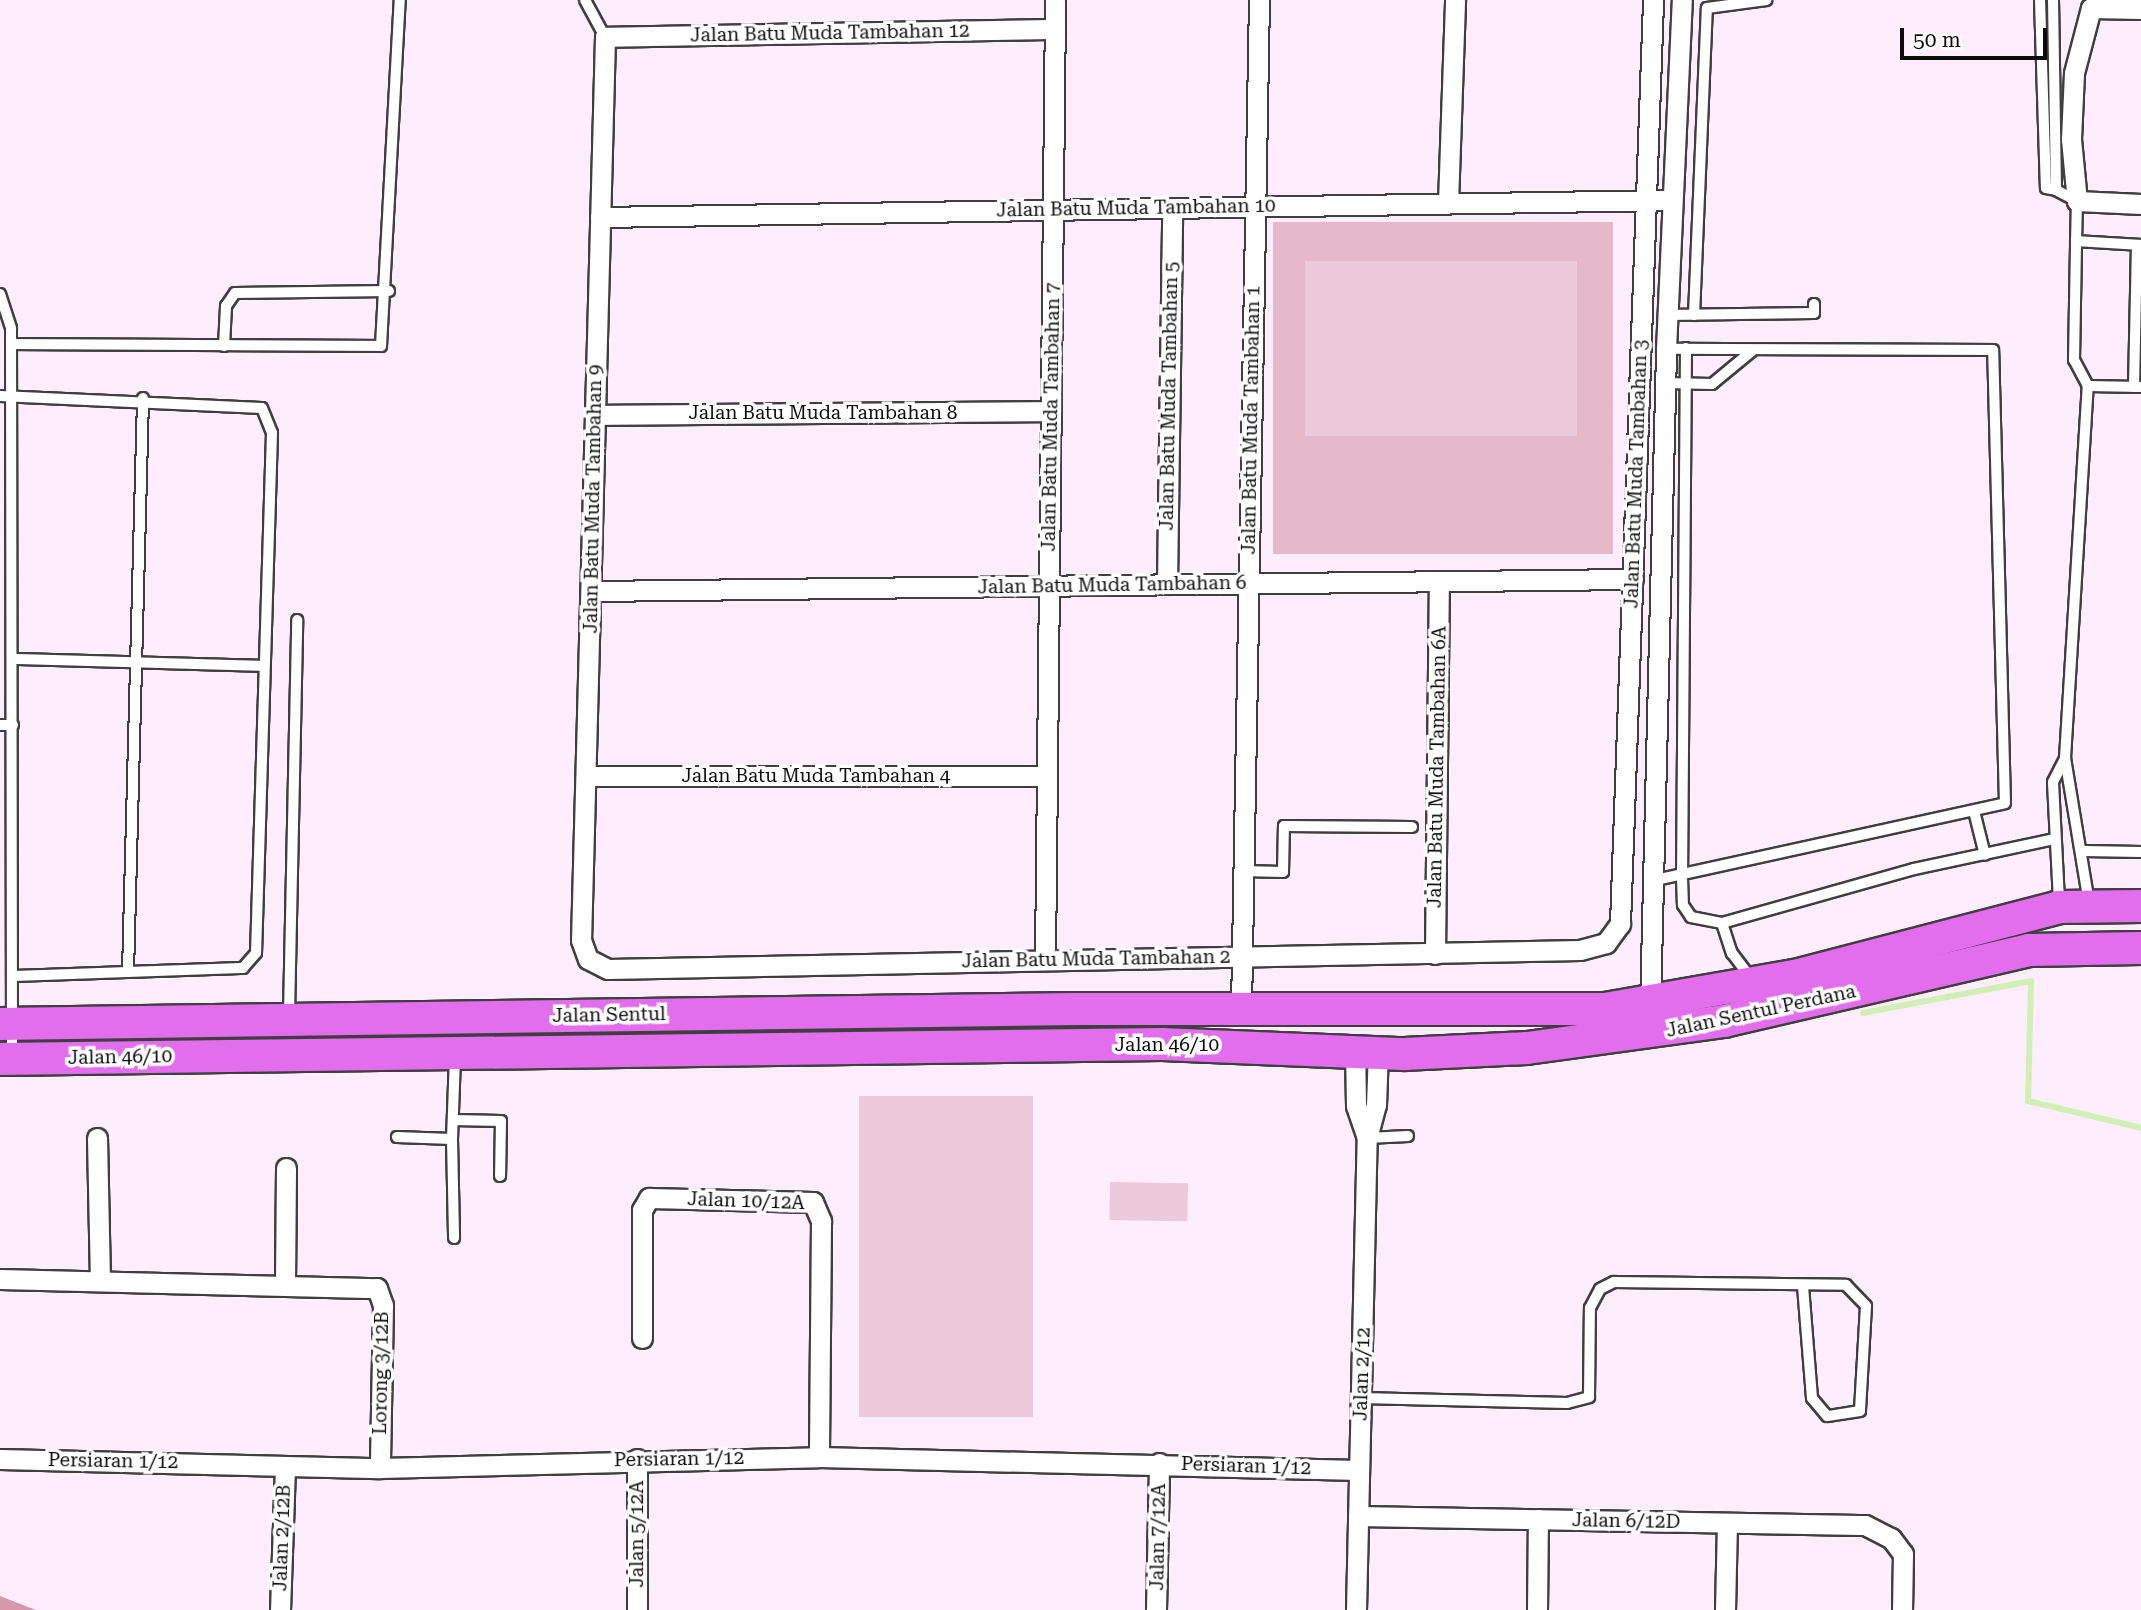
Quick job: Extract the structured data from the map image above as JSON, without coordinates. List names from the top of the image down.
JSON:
{
  "streets": {
    "main road": ["Jalan Sentul Perdana", "Jalan Sentul", "Jalan 46/10"],
    "street": [
      "Jalan Batu Muda Tambahan 12",
      "Jalan Batu Muda Tambahan 10",
      "Jalan Batu Muda Tambahan 5",
      "Jalan Batu Muda Tambahan 8",
      "Jalan Batu Muda Tambahan 7",
      "Jalan Batu Muda Tambahan 1",
      "Jalan Batu Muda Tambahan 3",
      "Jalan Batu Muda Tambahan 9",
      "Jalan Batu Muda Tambahan 6",
      "Jalan Batu Muda Tambahan 6A",
      "Jalan Batu Muda Tambahan 4",
      "Jalan Batu Muda Tambahan 2",
      "Jalan 10/12A",
      "Lorong 3/12B",
      "Jalan 2/12",
      "Persiaran 1/12",
      "Jalan 6/12D",
      "Jalan 5/12A",
      "Jalan 7/12A",
      "Jalan 2/12B"
    ]
  },
  "crossings": [
    ["Jalan Batu Muda Tambahan 12", "Jalan Batu Muda Tambahan 7"],
    ["Jalan Batu Muda Tambahan 12", "Jalan Batu Muda Tambahan 9"],
    ["Jalan Batu Muda Tambahan 10", "Jalan Batu Muda Tambahan 5"],
    ["Jalan Batu Muda Tambahan 10", "Jalan Batu Muda Tambahan 7"],
    ["Jalan Batu Muda Tambahan 10", "Jalan Batu Muda Tambahan 1"],
    ["Jalan Batu Muda Tambahan 10", "Jalan Batu Muda Tambahan 3"],
    ["Jalan Batu Muda Tambahan 10", "Jalan Batu Muda Tambahan 9"],
    ["Jalan Batu Muda Tambahan 5", "Jalan Batu Muda Tambahan 6"],
    ["Jalan Batu Muda Tambahan 8", "Jalan Batu Muda Tambahan 7"],
    ["Jalan Batu Muda Tambahan 8", "Jalan Batu Muda Tambahan 9"],
    ["Jalan Batu Muda Tambahan 7", "Jalan Batu Muda Tambahan 6"],
    ["Jalan Batu Muda Tambahan 7", "Jalan Batu Muda Tambahan 4"],
    ["Jalan Batu Muda Tambahan 7", "Jalan Batu Muda Tambahan 2"],
    ["Jalan Batu Muda Tambahan 1", "Jalan Batu Muda Tambahan 6"],
    ["Jalan Batu Muda Tambahan 1", "Jalan Batu Muda Tambahan 2"],
    ["Jalan Batu Muda Tambahan 1", "Jalan 46/10"],
    ["Jalan Batu Muda Tambahan 3", "Jalan Batu Muda Tambahan 6"],
    ["Jalan Batu Muda Tambahan 3", "Jalan Batu Muda Tambahan 2"],
    ["Jalan Batu Muda Tambahan 9", "Jalan Batu Muda Tambahan 6"],
    ["Jalan Batu Muda Tambahan 9", "Jalan Batu Muda Tambahan 4"],
    ["Jalan Batu Muda Tambahan 9", "Jalan Batu Muda Tambahan 2"],
    ["Jalan Batu Muda Tambahan 6", "Jalan Batu Muda Tambahan 6A"],
    ["Jalan Batu Muda Tambahan 6A", "Jalan Batu Muda Tambahan 2"],
    ["Jalan Sentul Perdana", "Jalan 46/10"],
    ["Jalan Sentul Perdana", "Jalan 2/12"],
    ["Jalan Sentul", "Jalan 46/10"],
    ["Jalan 46/10", "Jalan 2/12"],
    ["Jalan 10/12A", "Persiaran 1/12"],
    ["Lorong 3/12B", "Persiaran 1/12"],
    ["Jalan 2/12", "Persiaran 1/12"],
    ["Jalan 2/12", "Jalan 6/12D"],
    ["Persiaran 1/12", "Jalan 5/12A"],
    ["Persiaran 1/12", "Jalan 7/12A"],
    ["Persiaran 1/12", "Jalan 2/12B"]
  ],
  "scale_bar": "50 m"
}
